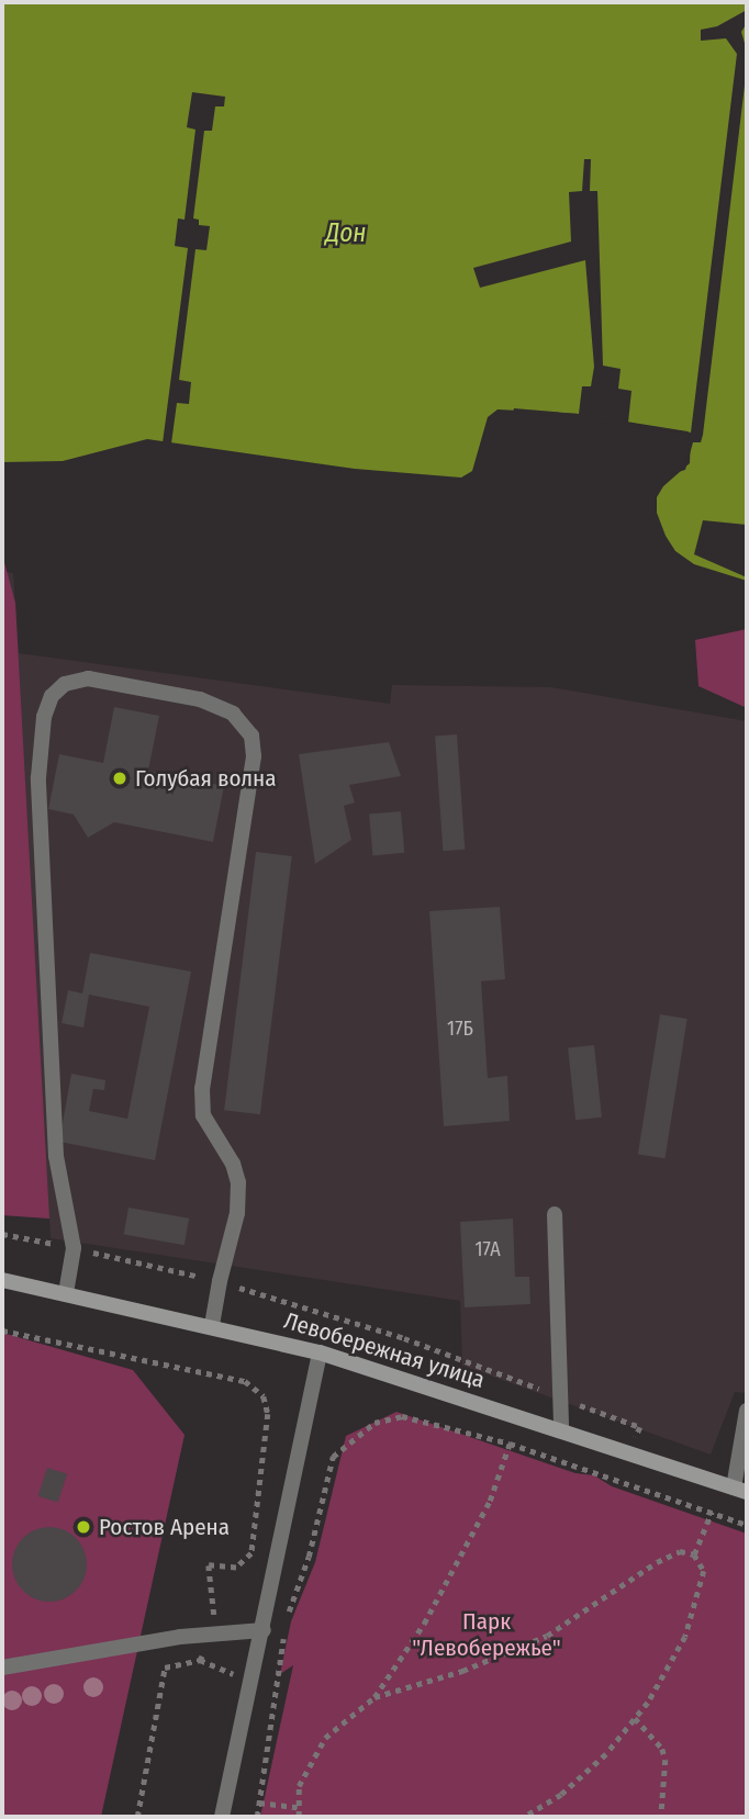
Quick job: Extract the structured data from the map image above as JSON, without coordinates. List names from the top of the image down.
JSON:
{
  "streets": {
    "main road": ["Левобережная улица"]
  },
  "water": ["Дон"],
  "parks": ["Парк \"Левобережье\""],
  "places": ["Голубая волна", "Ростов Арена"],
  "house_numbers": ["17Б", "17А"]
}
